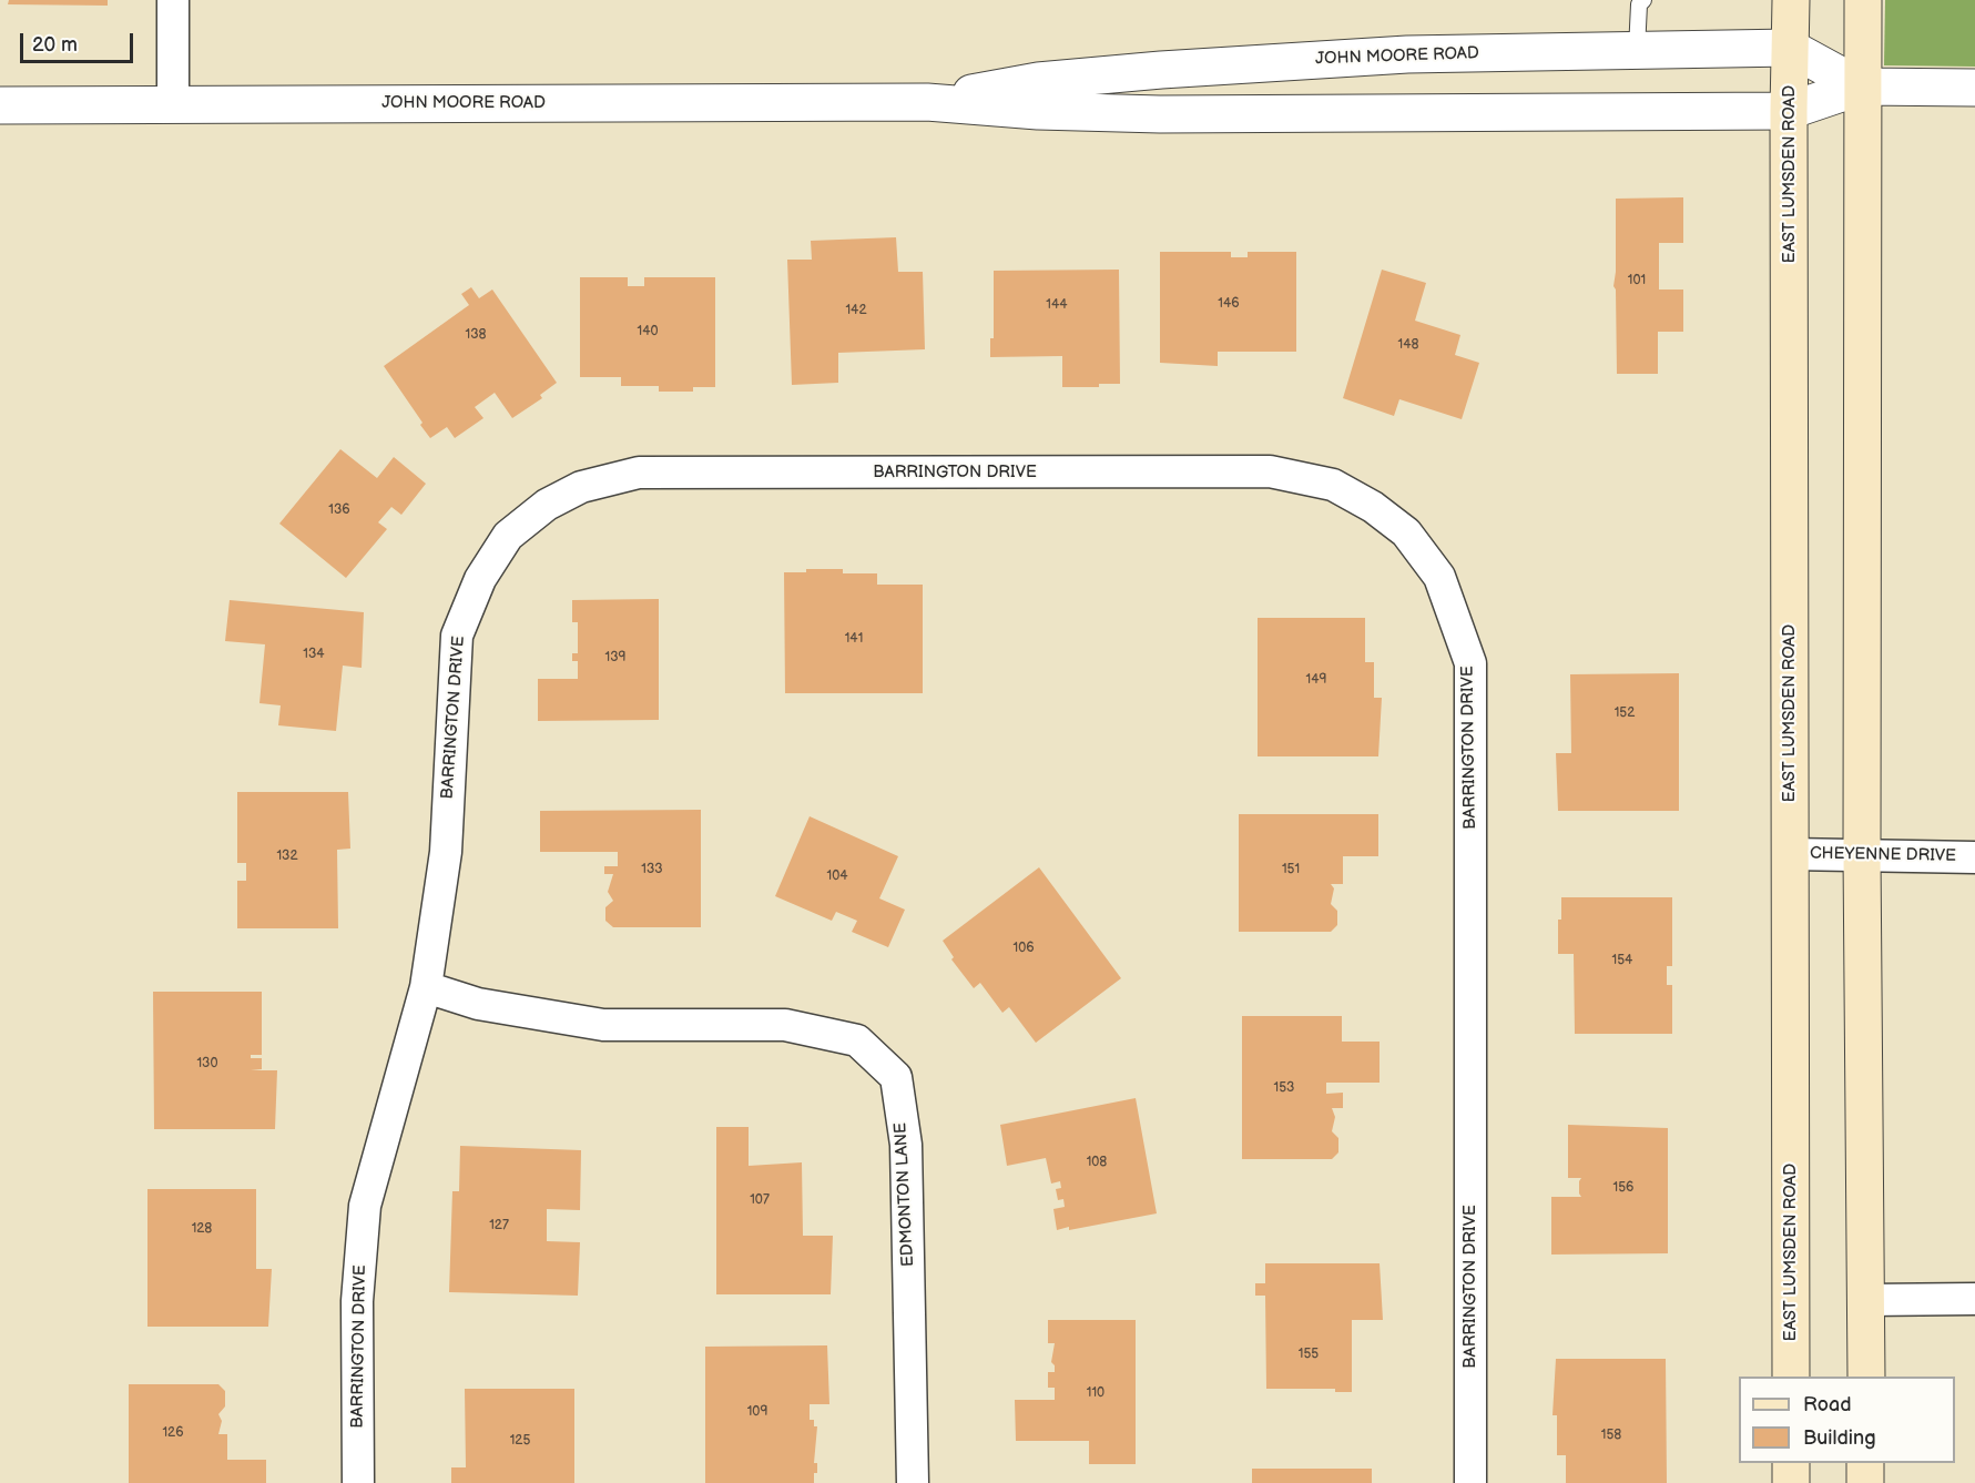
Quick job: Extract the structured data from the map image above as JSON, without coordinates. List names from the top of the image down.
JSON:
{
  "streets": {
    "main road": ["EAST LUMSDEN ROAD"],
    "street": [
      "JOHN MOORE ROAD",
      "BARRINGTON DRIVE",
      "CHEYENNE DRIVE",
      "EDMONTON LANE"
    ]
  },
  "crossings": [
    ["JOHN MOORE ROAD", "EAST LUMSDEN ROAD"],
    ["EAST LUMSDEN ROAD", "CHEYENNE DRIVE"],
    ["BARRINGTON DRIVE", "EDMONTON LANE"]
  ],
  "house_numbers": [
    "101",
    "146",
    "144",
    "142",
    "140",
    "138",
    "148",
    "136",
    "141",
    "134",
    "139",
    "149",
    "152",
    "132",
    "133",
    "151",
    "104",
    "106",
    "154",
    "130",
    "153",
    "108",
    "156",
    "107",
    "127",
    "128",
    "155",
    "110",
    "109",
    "126",
    "158",
    "125"
  ],
  "legend": ["Road", "Building"],
  "scale_bar": "20 m"
}
